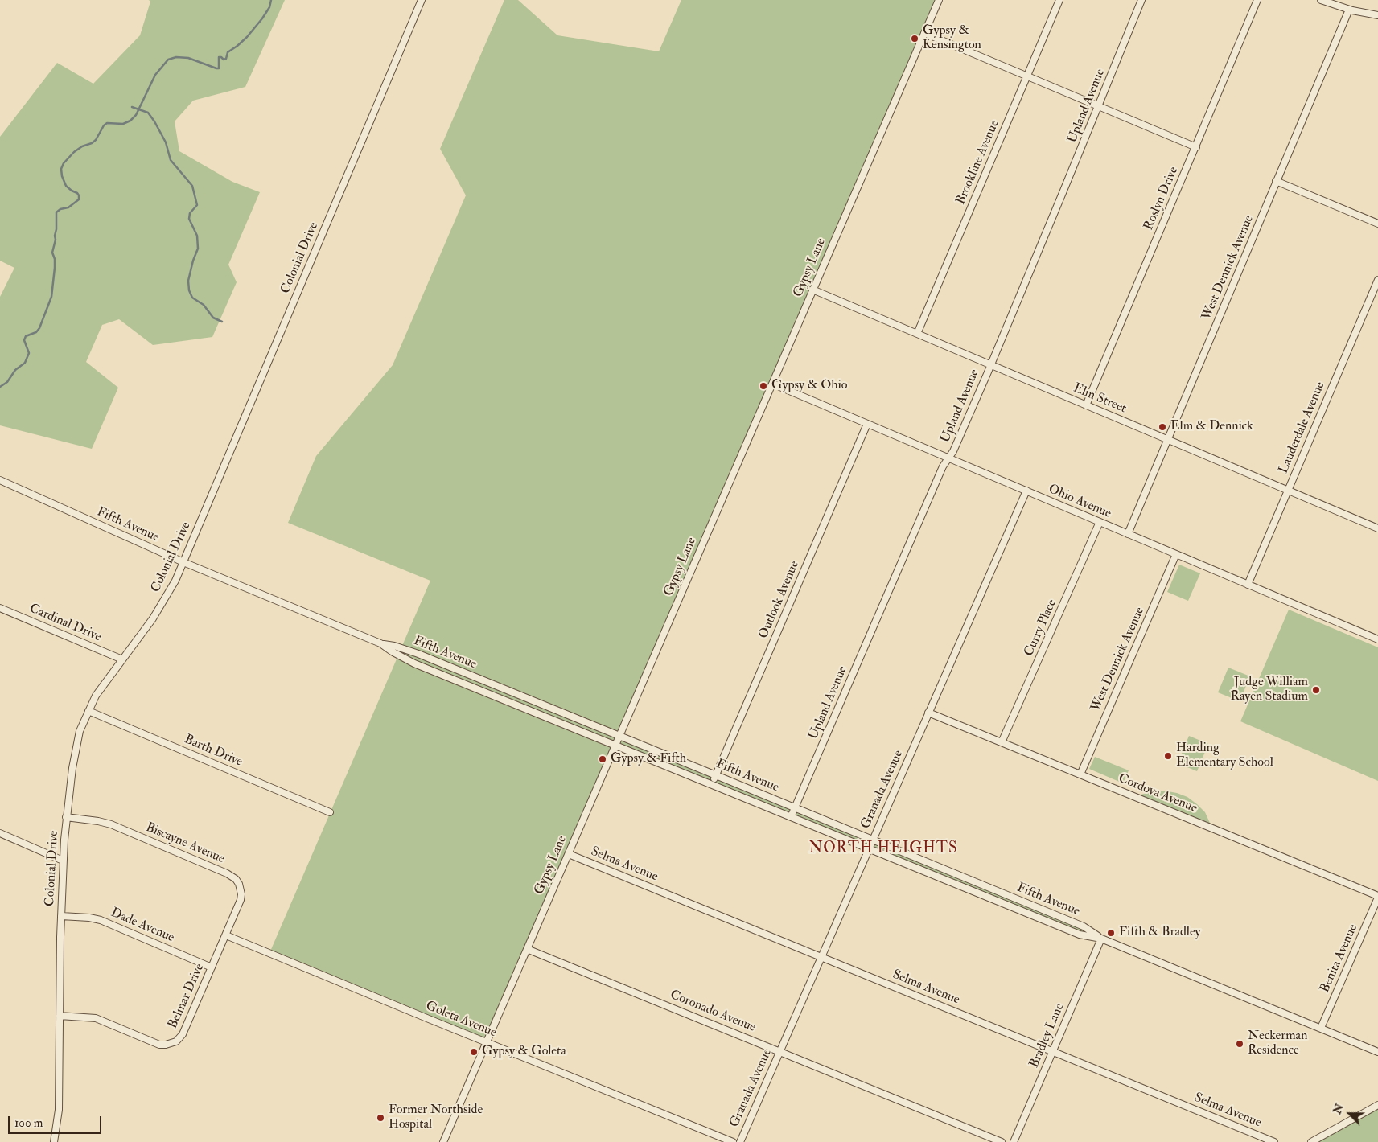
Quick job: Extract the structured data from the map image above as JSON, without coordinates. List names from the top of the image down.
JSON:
{
  "streets": {
    "street": [
      "Upland Avenue",
      "Brookline Avenue",
      "Roslyn Drive",
      "Colonial Drive",
      "Gypsy Lane",
      "West Dennick Avenue",
      "Elm Street",
      "Lauderdale Avenue",
      "Ohio Avenue",
      "Fifth Avenue",
      "Outlook Avenue",
      "Cardinal Drive",
      "Curry Place",
      "Barth Drive",
      "Granada Avenue",
      "Cordova Avenue",
      "Biscayne Avenue",
      "Selma Avenue",
      "Dade Avenue",
      "Benita Avenue",
      "Belmar Drive",
      "Coronado Avenue",
      "Goleta Avenue",
      "Bradley Lane"
    ]
  },
  "crossings": [
    ["Upland Avenue", "Elm Street"],
    ["Upland Avenue", "Ohio Avenue"],
    ["Upland Avenue", "Fifth Avenue"],
    ["Brookline Avenue", "Elm Street"],
    ["Roslyn Drive", "Elm Street"],
    ["Colonial Drive", "Fifth Avenue"],
    ["Colonial Drive", "Cardinal Drive"],
    ["Colonial Drive", "Barth Drive"],
    ["Colonial Drive", "Biscayne Avenue"],
    ["Colonial Drive", "Dade Avenue"],
    ["Colonial Drive", "Belmar Drive"],
    ["Gypsy Lane", "Elm Street"],
    ["Gypsy Lane", "Ohio Avenue"],
    ["Gypsy Lane", "Fifth Avenue"],
    ["Gypsy Lane", "Selma Avenue"],
    ["Gypsy Lane", "Coronado Avenue"],
    ["Gypsy Lane", "Goleta Avenue"],
    ["West Dennick Avenue", "Elm Street"],
    ["West Dennick Avenue", "Ohio Avenue"],
    ["West Dennick Avenue", "Cordova Avenue"],
    ["Elm Street", "Lauderdale Avenue"],
    ["Lauderdale Avenue", "Ohio Avenue"],
    ["Ohio Avenue", "Outlook Avenue"],
    ["Ohio Avenue", "Curry Place"],
    ["Ohio Avenue", "Granada Avenue"],
    ["Fifth Avenue", "Outlook Avenue"],
    ["Fifth Avenue", "Granada Avenue"],
    ["Fifth Avenue", "Benita Avenue"],
    ["Fifth Avenue", "Bradley Lane"],
    ["Curry Place", "Cordova Avenue"],
    ["Granada Avenue", "Cordova Avenue"],
    ["Granada Avenue", "Selma Avenue"],
    ["Granada Avenue", "Coronado Avenue"],
    ["Cordova Avenue", "Benita Avenue"],
    ["Biscayne Avenue", "Belmar Drive"],
    ["Biscayne Avenue", "Goleta Avenue"],
    ["Selma Avenue", "Bradley Lane"],
    ["Dade Avenue", "Belmar Drive"],
    ["Belmar Drive", "Goleta Avenue"]
  ],
  "districts": ["NORTH HEIGHTS"],
  "places": [
    "Gypsy & Kensington",
    "Gypsy & Ohio",
    "Elm & Dennick",
    "Judge William Rayen Stadium",
    "Harding Elementary School",
    "Gypsy & Fifth",
    "Fifth & Bradley",
    "Neckerman Residence",
    "Gypsy & Goleta",
    "Former Northside Hospital"
  ],
  "scale_bar": "100 m",
  "north": "top left"
}
